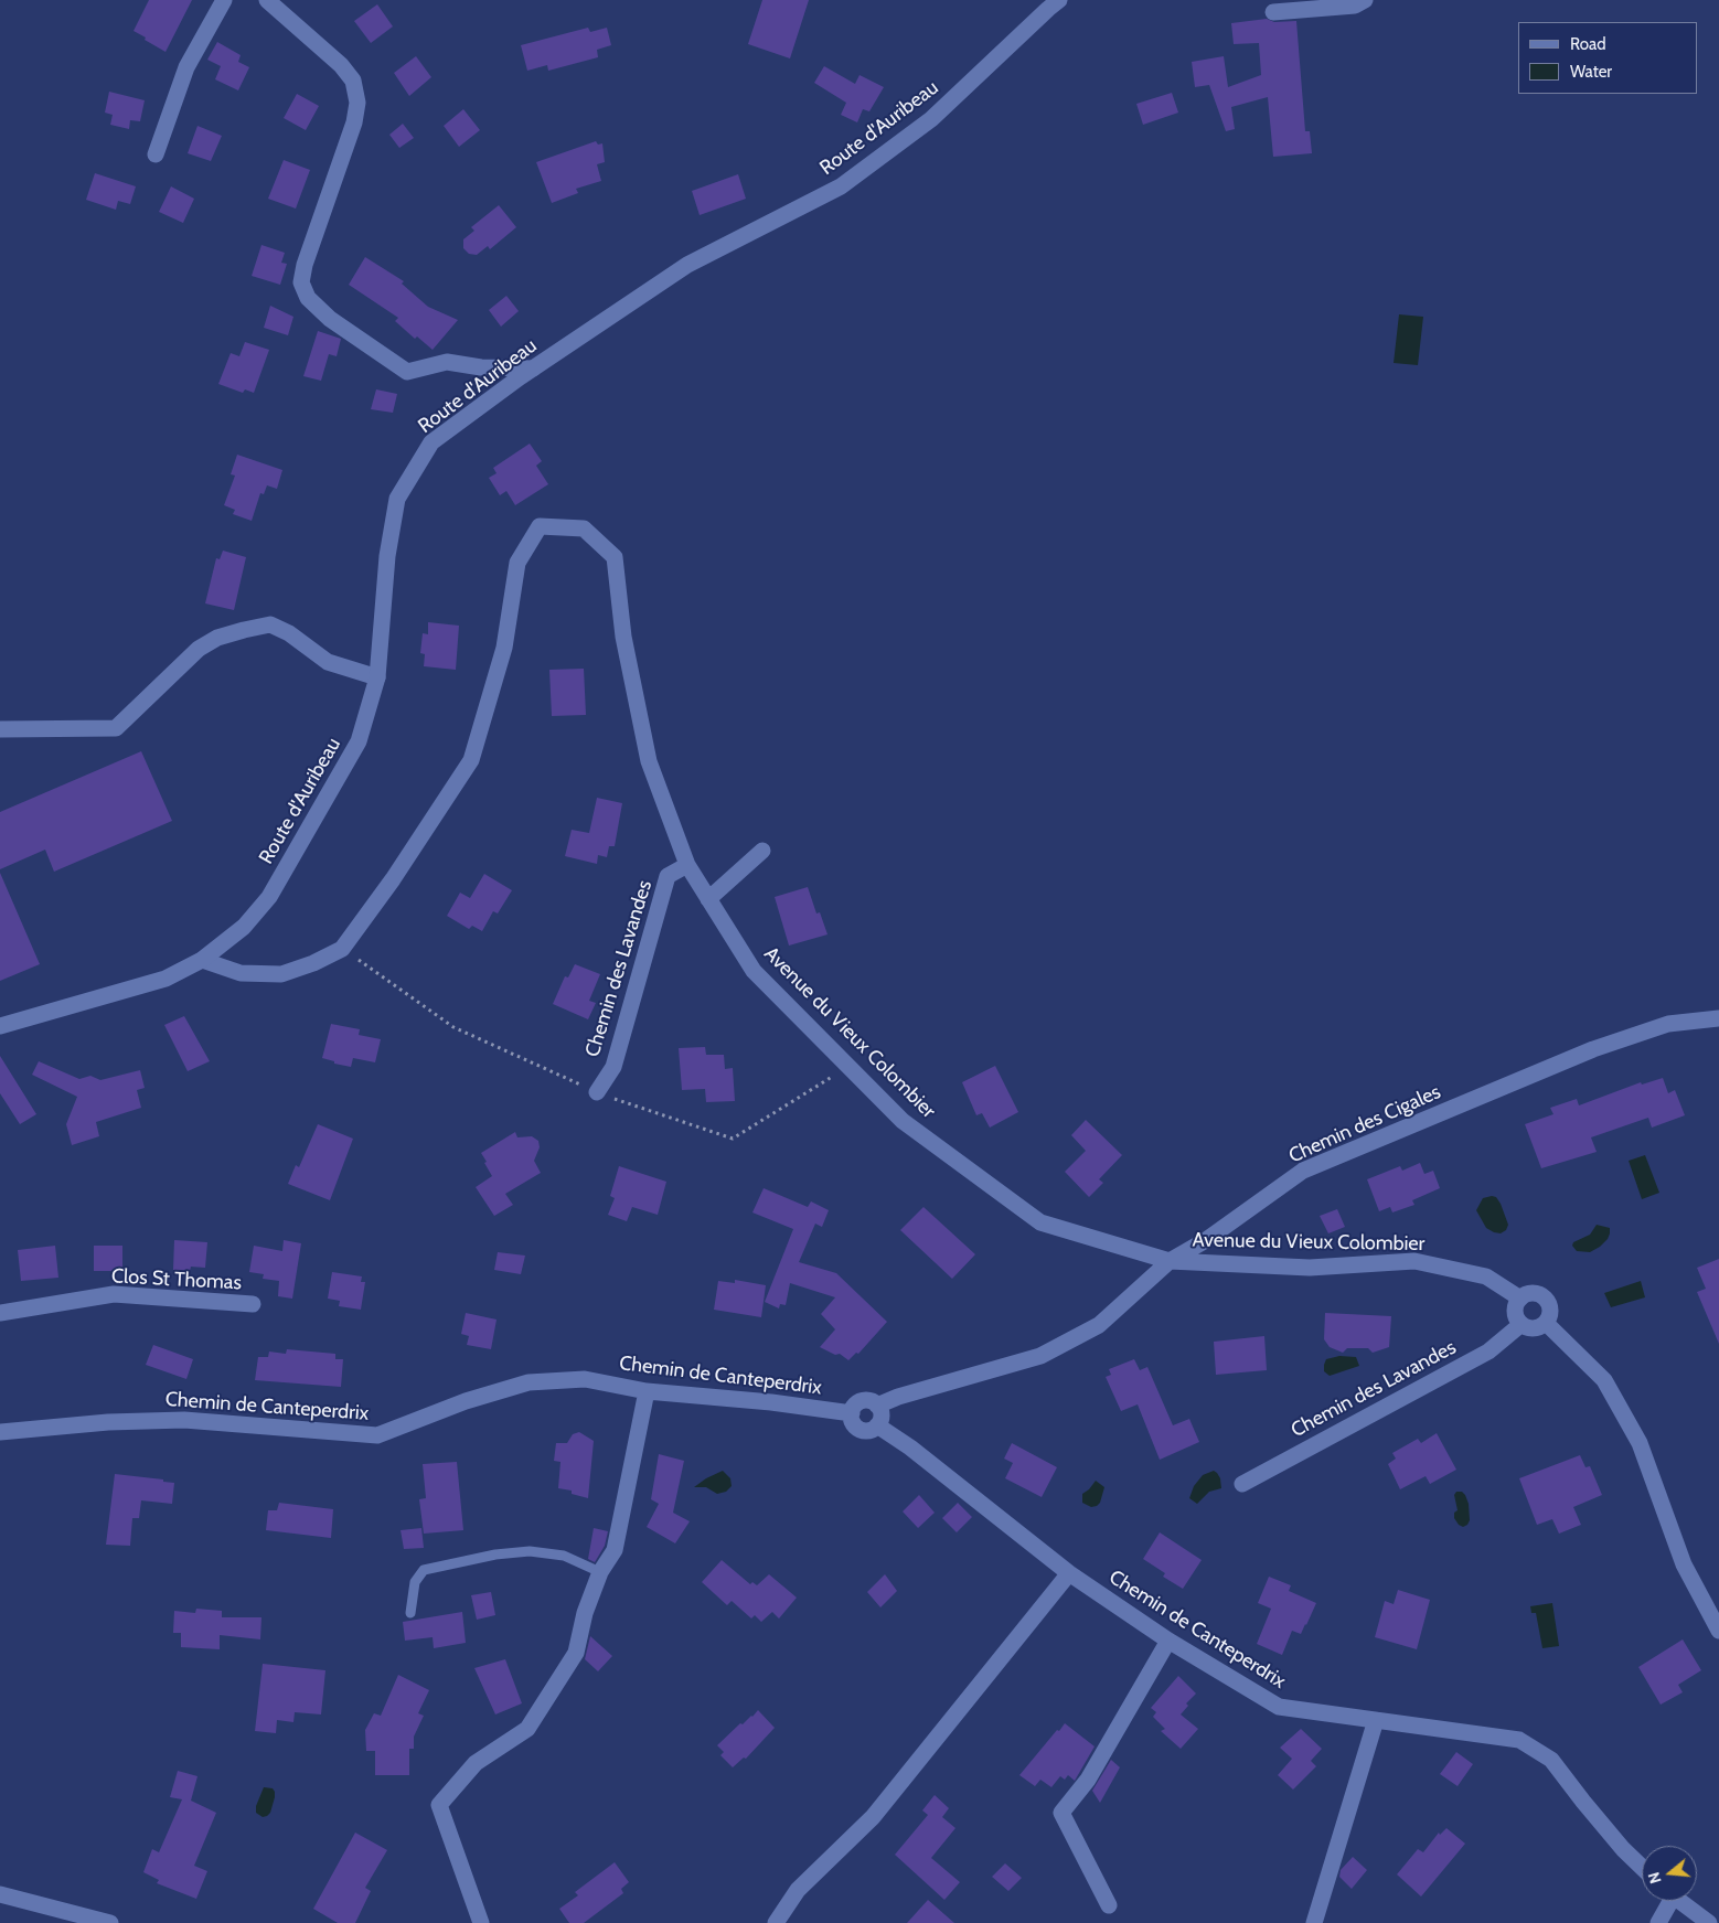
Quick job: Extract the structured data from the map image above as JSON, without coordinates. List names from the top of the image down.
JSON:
{
  "streets": {
    "street": [
      "Route d'Auribeau",
      "Chemin des Lavandes",
      "Avenue du Vieux Colombier",
      "Chemin des Cigales",
      "Clos St Thomas",
      "Chemin de Canteperdrix"
    ]
  },
  "crossings": [
    ["Route d'Auribeau", "Avenue du Vieux Colombier"],
    ["Chemin des Lavandes", "Avenue du Vieux Colombier"],
    ["Avenue du Vieux Colombier", "Chemin des Cigales"],
    ["Chemin des Cigales", "Chemin de Canteperdrix"]
  ],
  "legend": ["Road", "Water"],
  "north": "left"
}
